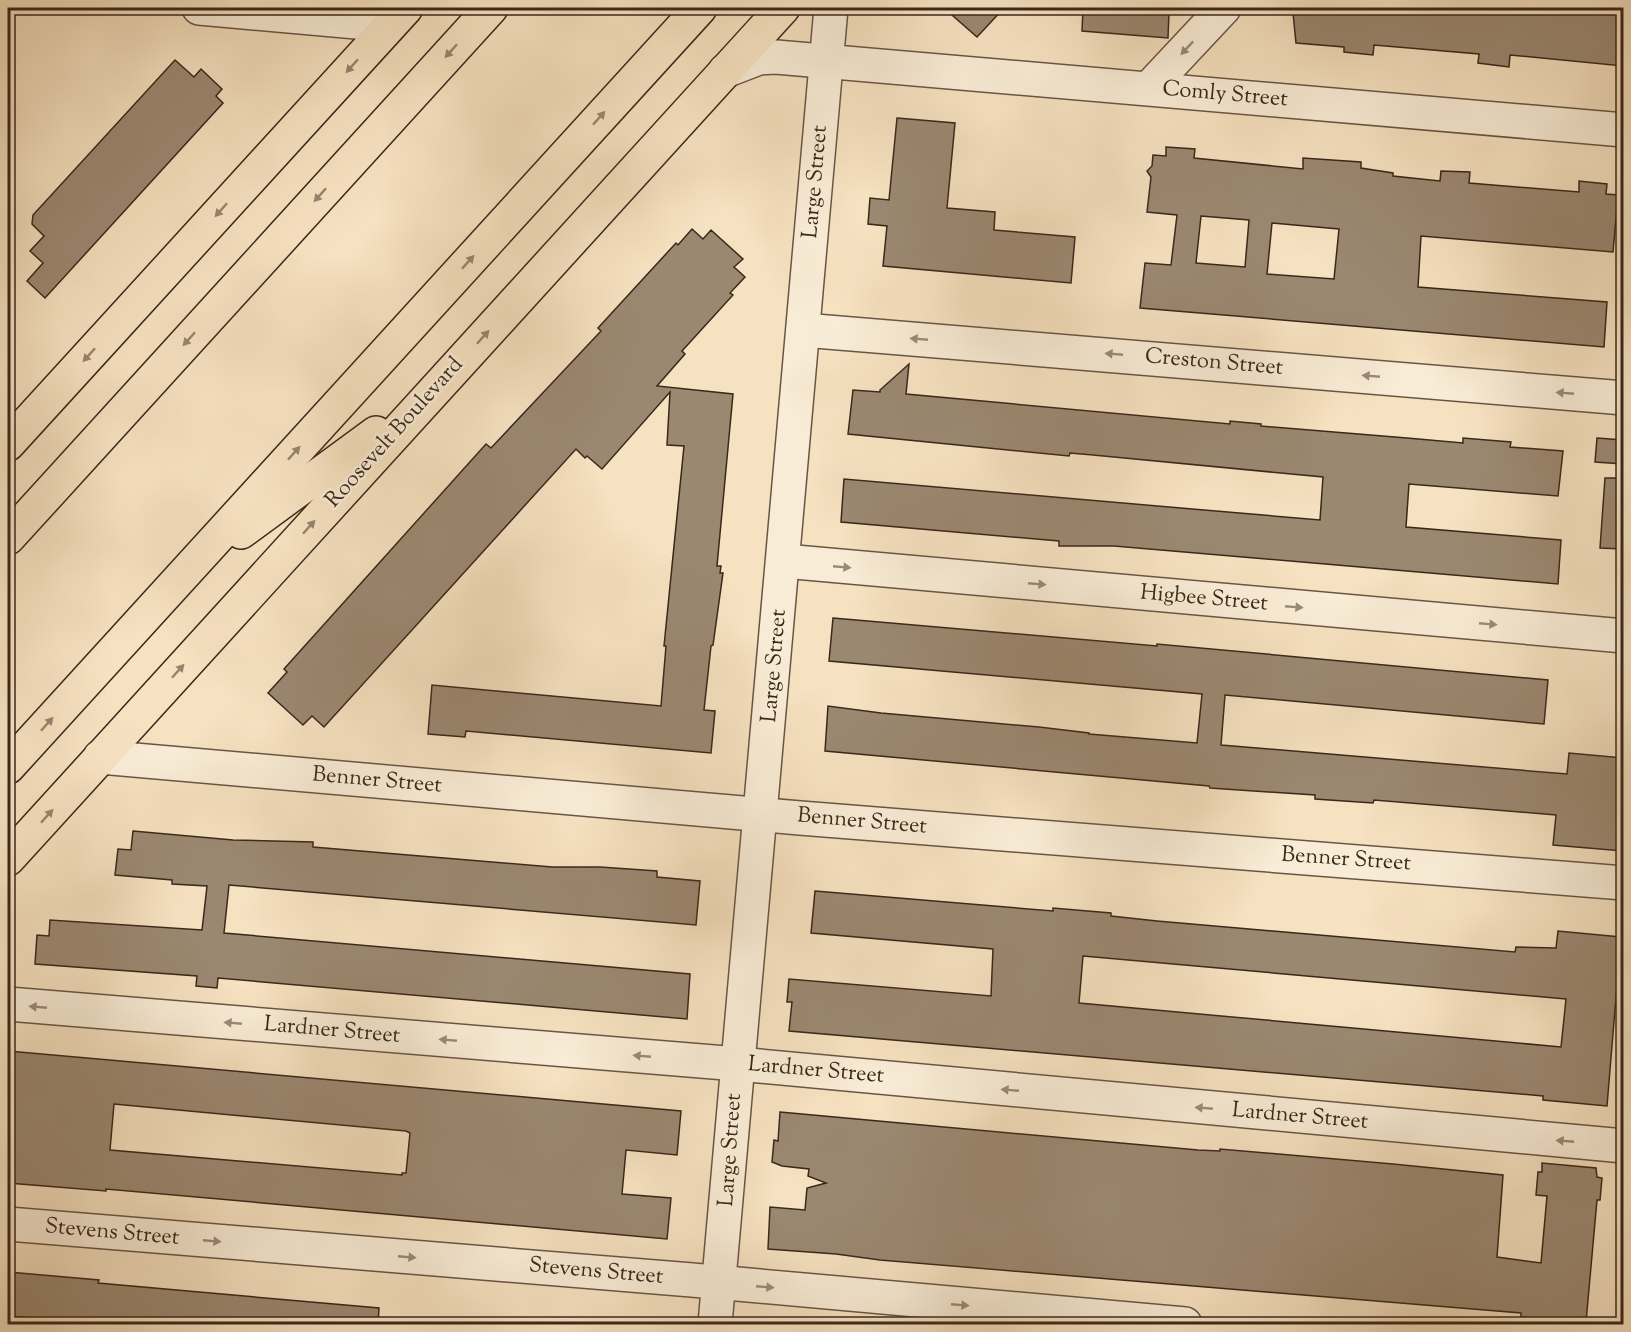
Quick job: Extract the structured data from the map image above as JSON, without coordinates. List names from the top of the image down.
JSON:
{
  "streets": {
    "highway": ["Roosevelt Boulevard"],
    "street": [
      "Comly Street",
      "Large Street",
      "Creston Street",
      "Higbee Street",
      "Benner Street",
      "Lardner Street",
      "Stevens Street"
    ]
  },
  "crossings": [
    ["Comly Street", "Large Street"],
    ["Comly Street", "Roosevelt Boulevard"],
    ["Large Street", "Creston Street"],
    ["Large Street", "Higbee Street"],
    ["Large Street", "Benner Street"],
    ["Large Street", "Lardner Street"],
    ["Large Street", "Stevens Street"],
    ["Roosevelt Boulevard", "Benner Street"]
  ],
  "one_way": [
    "Creston Street",
    "Higbee Street",
    "Lardner Street",
    "Stevens Street"
  ]
}
